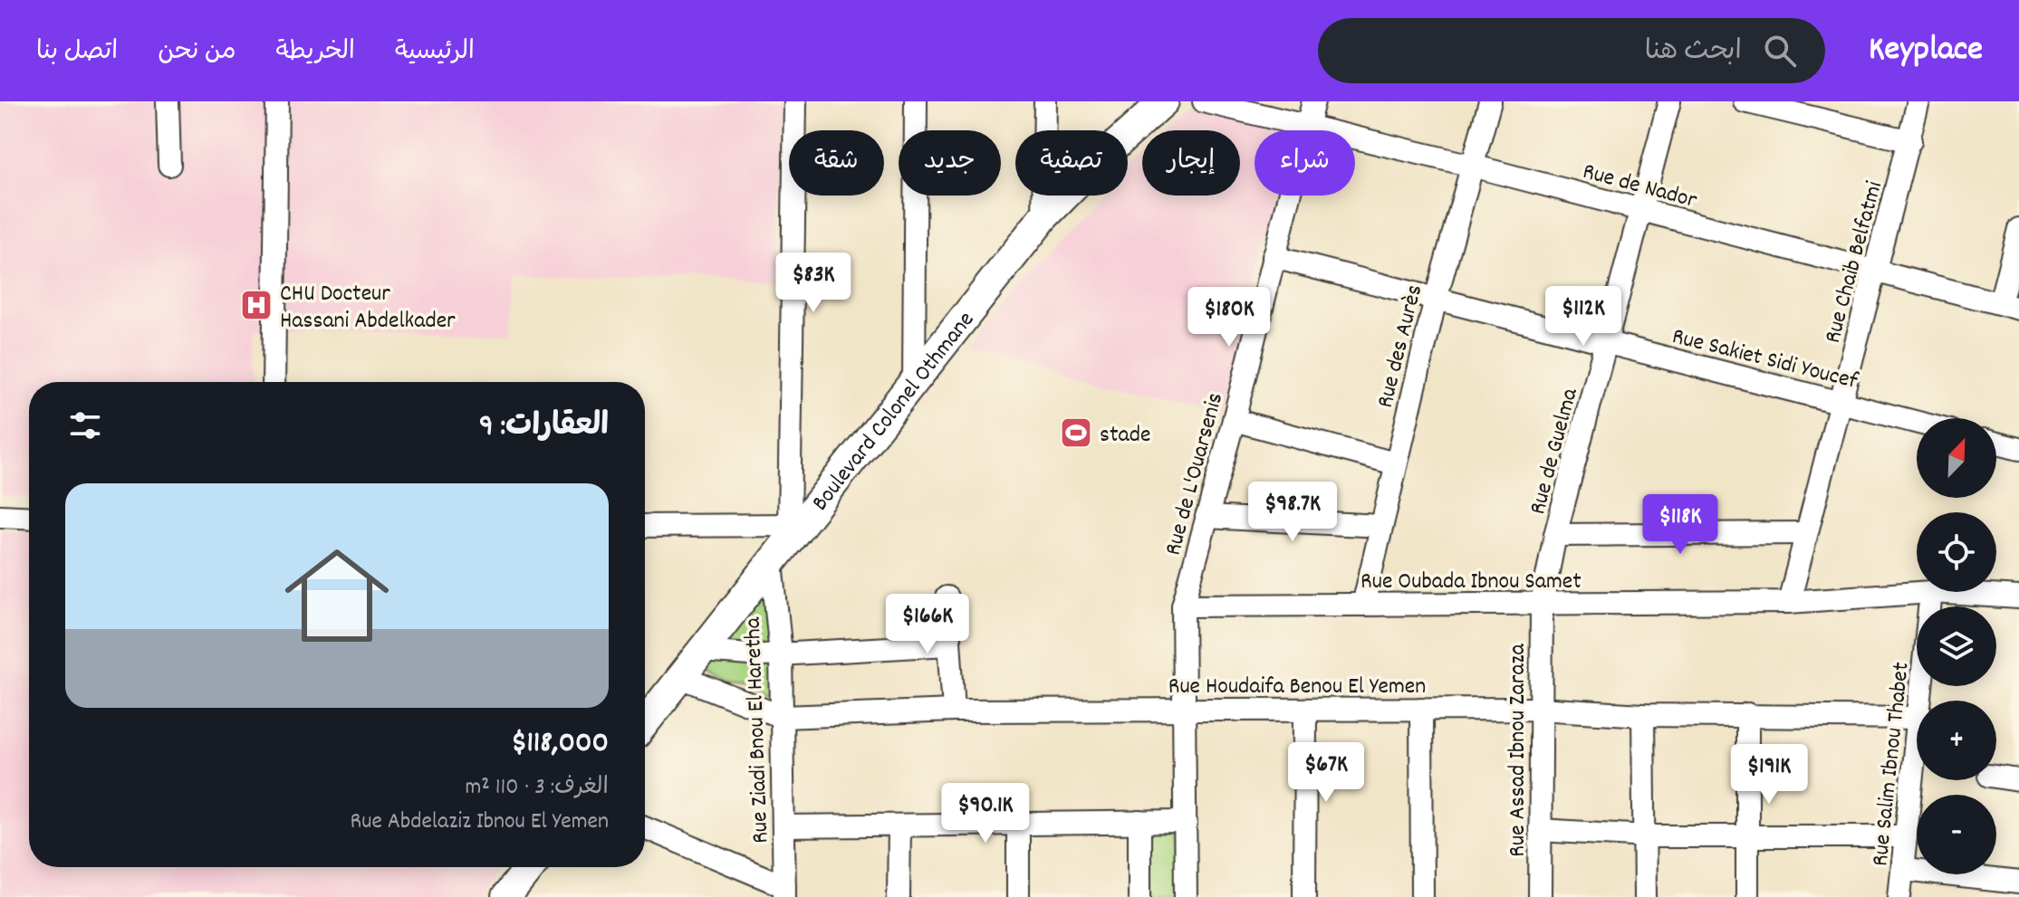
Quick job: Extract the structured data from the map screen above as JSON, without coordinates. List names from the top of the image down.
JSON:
{
  "streets": {
    "main road": ["Boulevard Colonel Othmane"],
    "street": [
      "Rue de Nador",
      "Rue Chaib Belfatmi",
      "Rue des Aurès",
      "Rue Sakiet Sidi Youcef",
      "Rue de Guelma",
      "Rue de L'Ouarsenis",
      "Rue Oubada Ibnou Samet",
      "Rue Houdaifa Benou El Yemen",
      "Rue Ziadi Bnou El Haretha",
      "Rue Assad Ibnou Zaraza",
      "Rue Salim Ibnou Thabet"
    ]
  },
  "crossings": [
    ["Rue de Nador", "Rue Chaib Belfatmi"],
    ["Rue de Nador", "Rue des Aurès"],
    ["Rue de Nador", "Rue de Guelma"],
    ["Rue de Nador", "Rue de L'Ouarsenis"],
    ["Rue Chaib Belfatmi", "Rue Sakiet Sidi Youcef"],
    ["Rue Chaib Belfatmi", "Rue Oubada Ibnou Samet"],
    ["Rue des Aurès", "Rue Sakiet Sidi Youcef"],
    ["Rue des Aurès", "Rue Oubada Ibnou Samet"],
    ["Rue Sakiet Sidi Youcef", "Rue de Guelma"],
    ["Rue Sakiet Sidi Youcef", "Rue de L'Ouarsenis"],
    ["Boulevard Colonel Othmane", "Rue Houdaifa Benou El Yemen"],
    ["Boulevard Colonel Othmane", "Rue Ziadi Bnou El Haretha"],
    ["Rue de Guelma", "Rue Oubada Ibnou Samet"],
    ["Rue de Guelma", "Rue Assad Ibnou Zaraza"],
    ["Rue de L'Ouarsenis", "Rue Oubada Ibnou Samet"],
    ["Rue de L'Ouarsenis", "Rue Houdaifa Benou El Yemen"],
    ["Rue Oubada Ibnou Samet", "Rue Assad Ibnou Zaraza"],
    ["Rue Oubada Ibnou Samet", "Rue Salim Ibnou Thabet"],
    ["Rue Houdaifa Benou El Yemen", "Rue Ziadi Bnou El Haretha"],
    ["Rue Houdaifa Benou El Yemen", "Rue Assad Ibnou Zaraza"]
  ],
  "places": {
    "hospital": ["CHU Docteur Hassani Abdelkader"],
    "sports": ["stade"]
  },
  "north": "top right",
  "page": {
    "header": "Keyplace",
    "search": "ابحث هنا",
    "nav": [
      "الرئيسية",
      "الخريطة",
      "من نحن",
      "اتصل بنا"
    ],
    "chip": [
      "شراء",
      "إيجار",
      "تصفية",
      "جديد",
      "شقة"
    ],
    "price": [
      "$83K",
      "$112K",
      "$180K",
      "$98.7K",
      "$118K",
      "$166K",
      "$67K",
      "$191K",
      "$90.1K"
    ],
    "heading": "العقارات: 9",
    "map_buttons": ["+", "−"],
    "list": [
      {
        "name": "$118,000",
        "note": "الغرف: 3 · 110 m² · Rue Abdelaziz Ibnou El Yemen"
      }
    ]
  }
}
